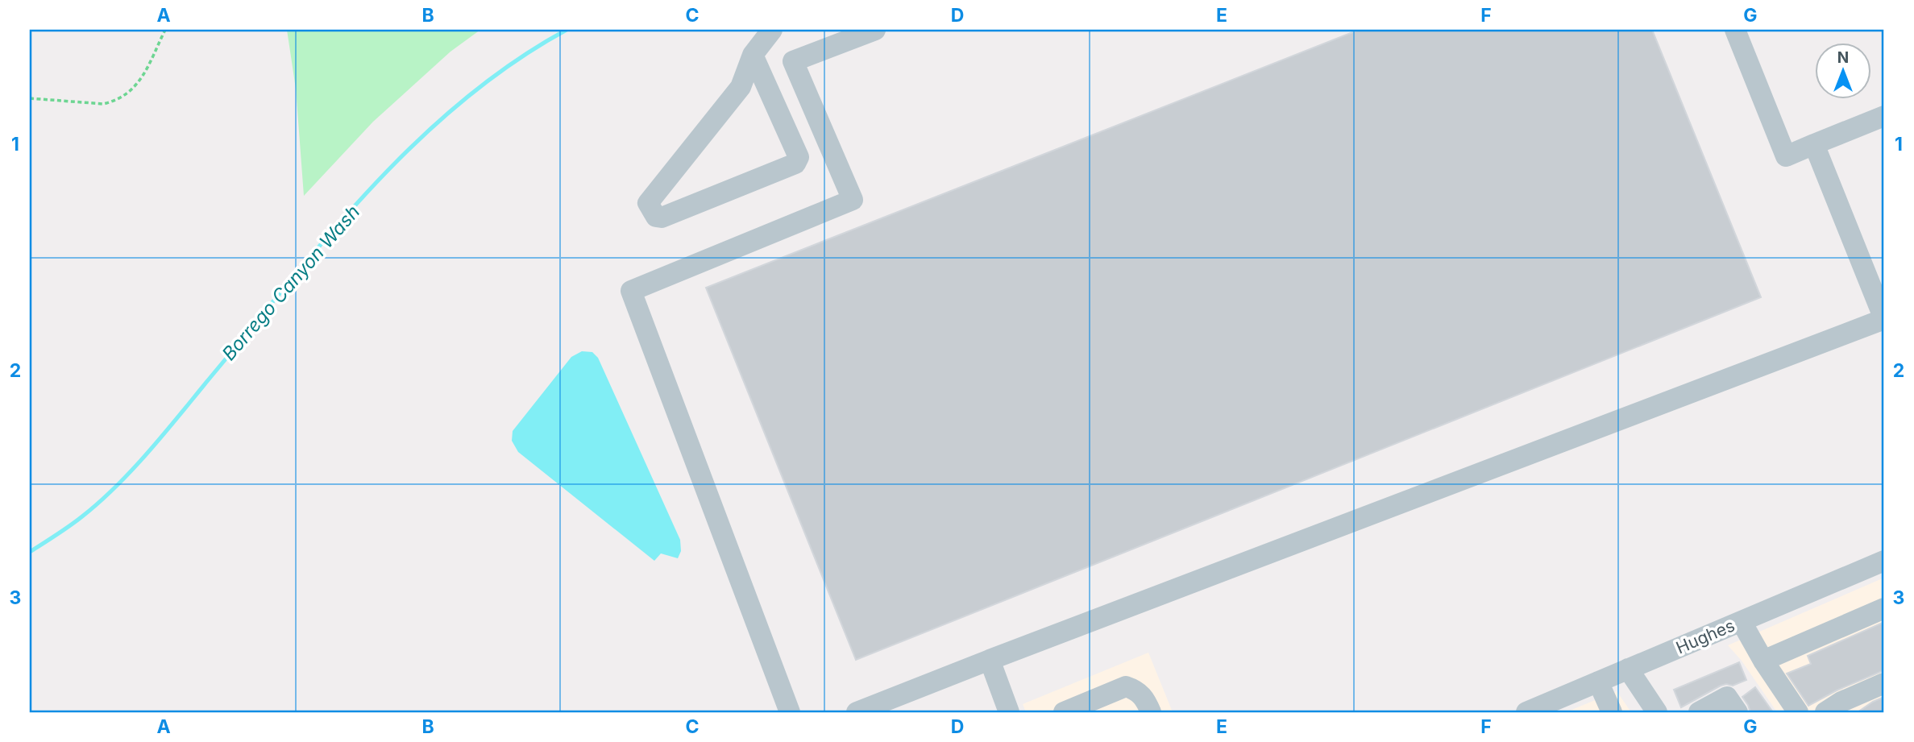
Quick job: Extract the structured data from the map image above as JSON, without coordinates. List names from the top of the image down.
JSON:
{
  "streets": {
    "street": ["Hughes"]
  },
  "water": ["Borrego Canyon Wash"],
  "north": "top",
  "grid": {
    "columns": [
      "A",
      "B",
      "C",
      "D",
      "E",
      "F",
      "G"
    ],
    "rows": ["1", "2", "3"]
  }
}
